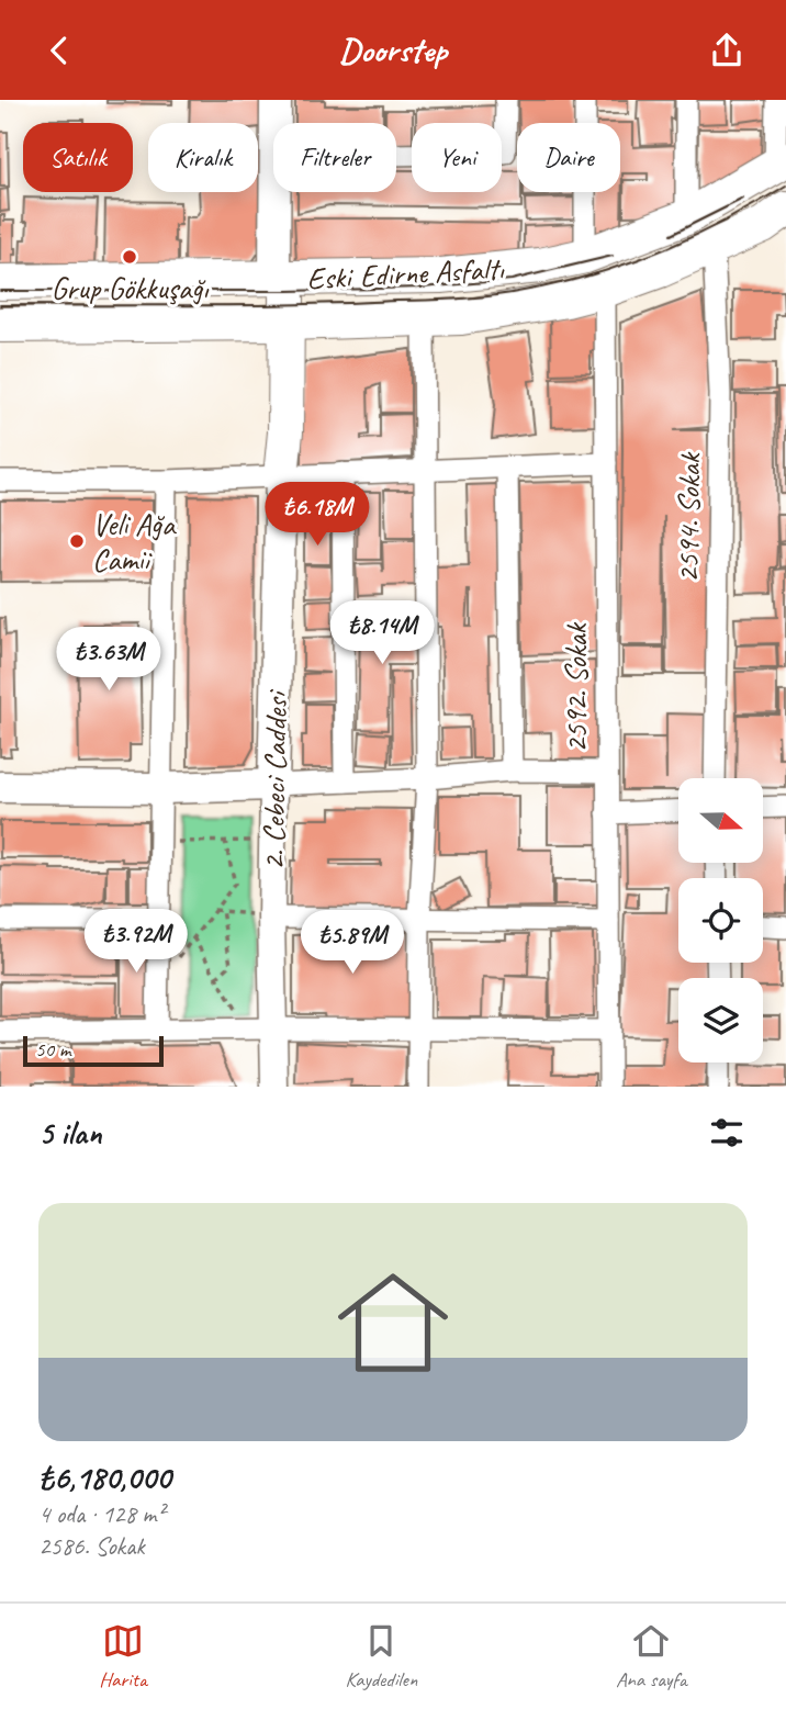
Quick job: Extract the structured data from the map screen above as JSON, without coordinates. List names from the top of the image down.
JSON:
{
  "streets": {
    "main road": ["Eski Edirne Asfaltı", "2. Cebeci Caddesi"],
    "street": ["2594. Sokak", "2592. Sokak"]
  },
  "crossings": [
    ["Eski Edirne Asfaltı", "2594. Sokak"],
    ["Eski Edirne Asfaltı", "2592. Sokak"]
  ],
  "places": ["Grup Gökkuşağı", "Veli Ağa Camii"],
  "scale_bar": "50 m",
  "north": "right",
  "page": {
    "header": "Doorstep",
    "chip": [
      "Satılık",
      "Kiralık",
      "Filtreler",
      "Yeni",
      "Daire"
    ],
    "price": [
      "₺6.18M",
      "₺8.14M",
      "₺3.63M",
      "₺3.92M",
      "₺5.89M"
    ],
    "scale": "50 m",
    "heading": "5 ilan",
    "list": [
      {
        "name": "₺6,180,000",
        "note": "4 oda · 128 m² · 2586. Sokak"
      }
    ],
    "tabs": ["Harita", "Kaydedilen", "Ana sayfa"]
  }
}
